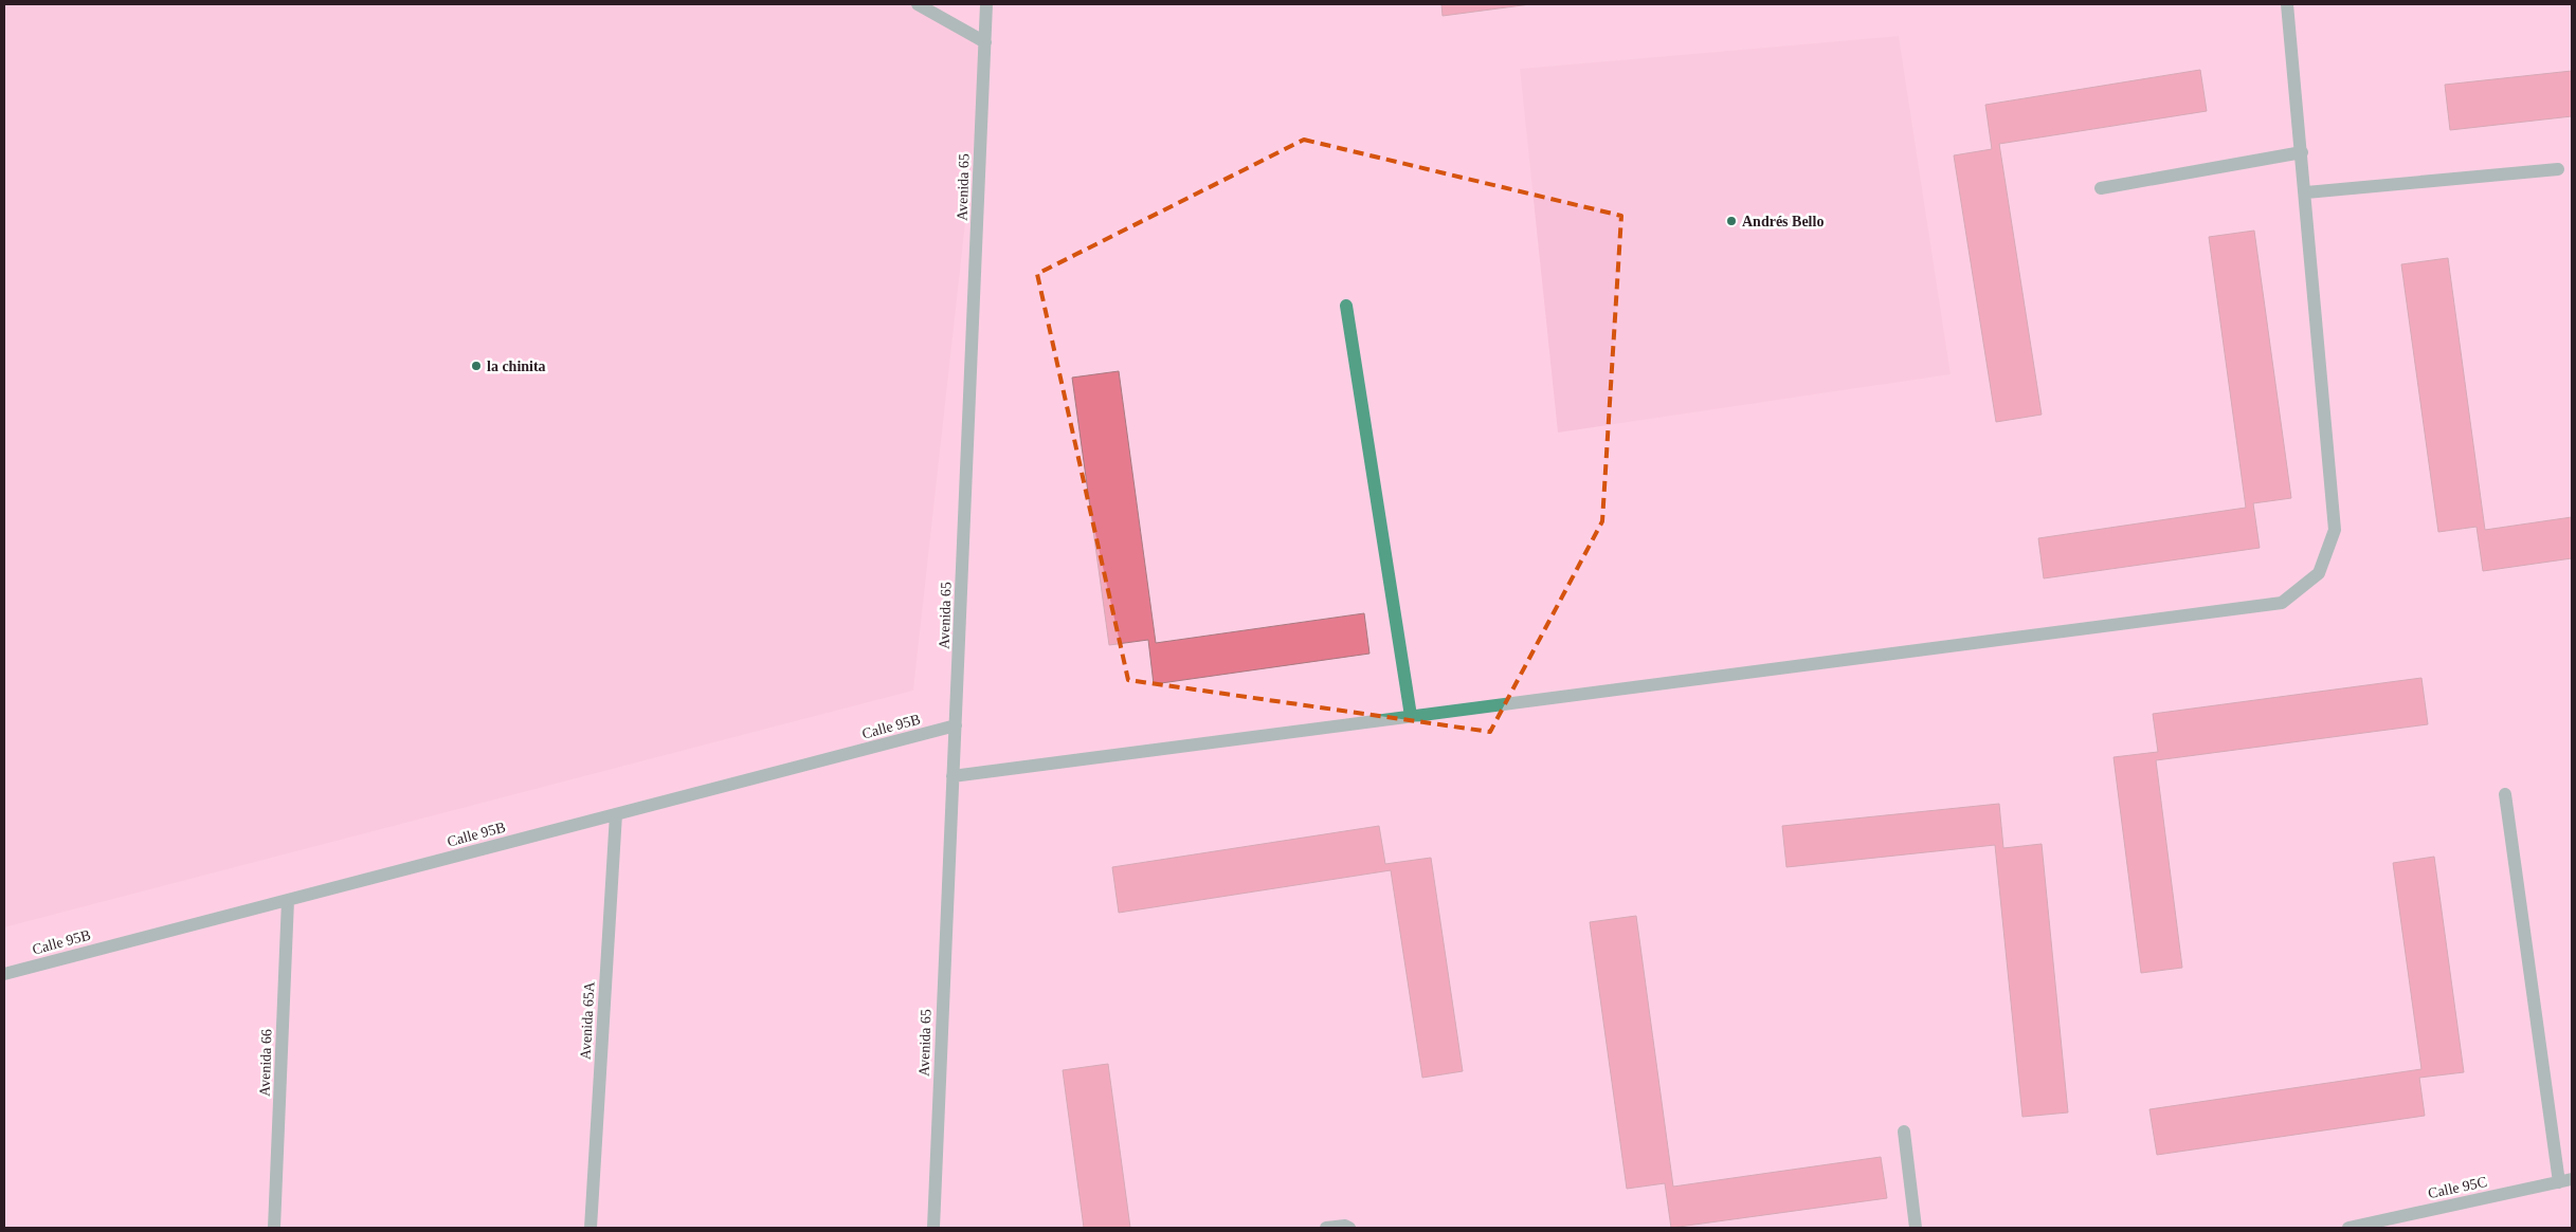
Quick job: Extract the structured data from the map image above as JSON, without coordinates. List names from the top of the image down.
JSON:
{
  "streets": {
    "street": [
      "Avenida 65",
      "Calle 95B",
      "Avenida 65A",
      "Avenida 66",
      "Calle 95C"
    ]
  },
  "crossings": [
    ["Avenida 65", "Calle 95B"],
    ["Calle 95B", "Avenida 65A"],
    ["Calle 95B", "Avenida 66"]
  ],
  "places": ["Andrés Bello", "la chinita"]
}
